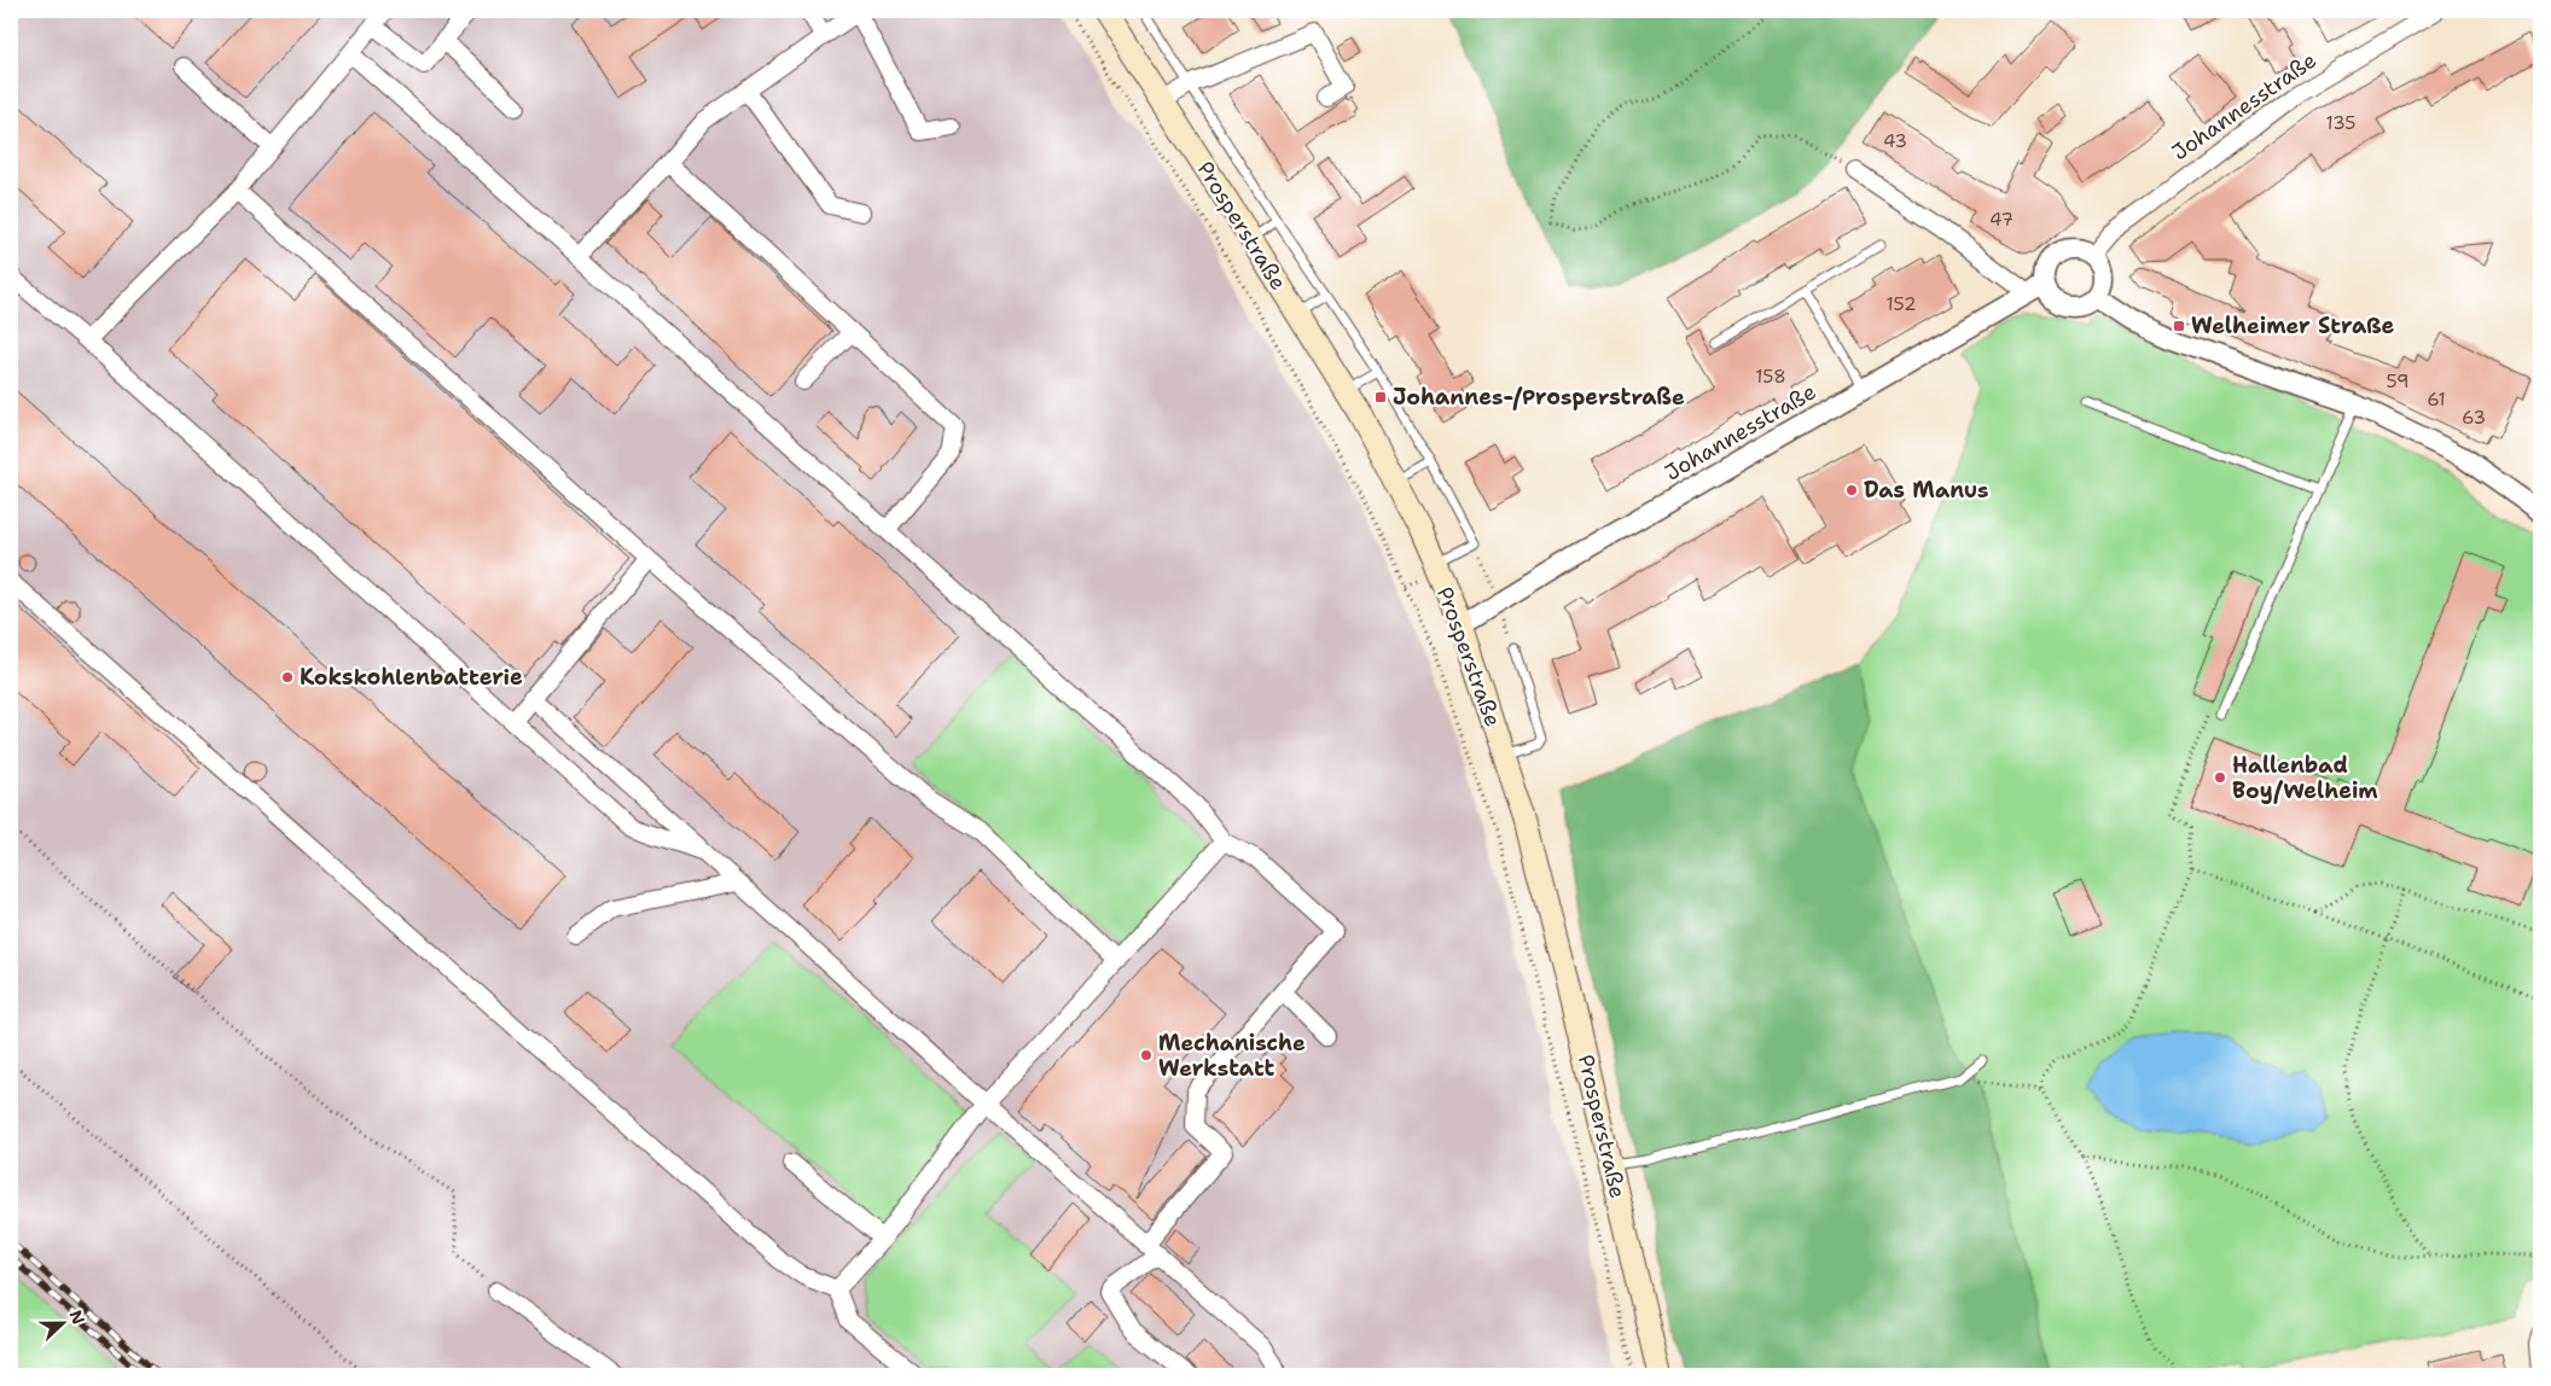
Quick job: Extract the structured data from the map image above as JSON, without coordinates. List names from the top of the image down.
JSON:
{
  "streets": {
    "main road": ["Prosperstraße"],
    "street": ["Johannesstraße"]
  },
  "crossings": [
    ["Johannesstraße", "Prosperstraße"]
  ],
  "places": {
    "transit": ["Welheimer Straße", "Johannes-/Prosperstraße"],
    "other": [
      "Das Manus",
      "Kokskohlenbatterie",
      "Hallenbad Boy/Welheim",
      "Mechanische Werkstatt"
    ]
  },
  "house_numbers": [
    "135",
    "43",
    "47",
    "152",
    "158",
    "59",
    "61",
    "63"
  ],
  "north": "right"
}
